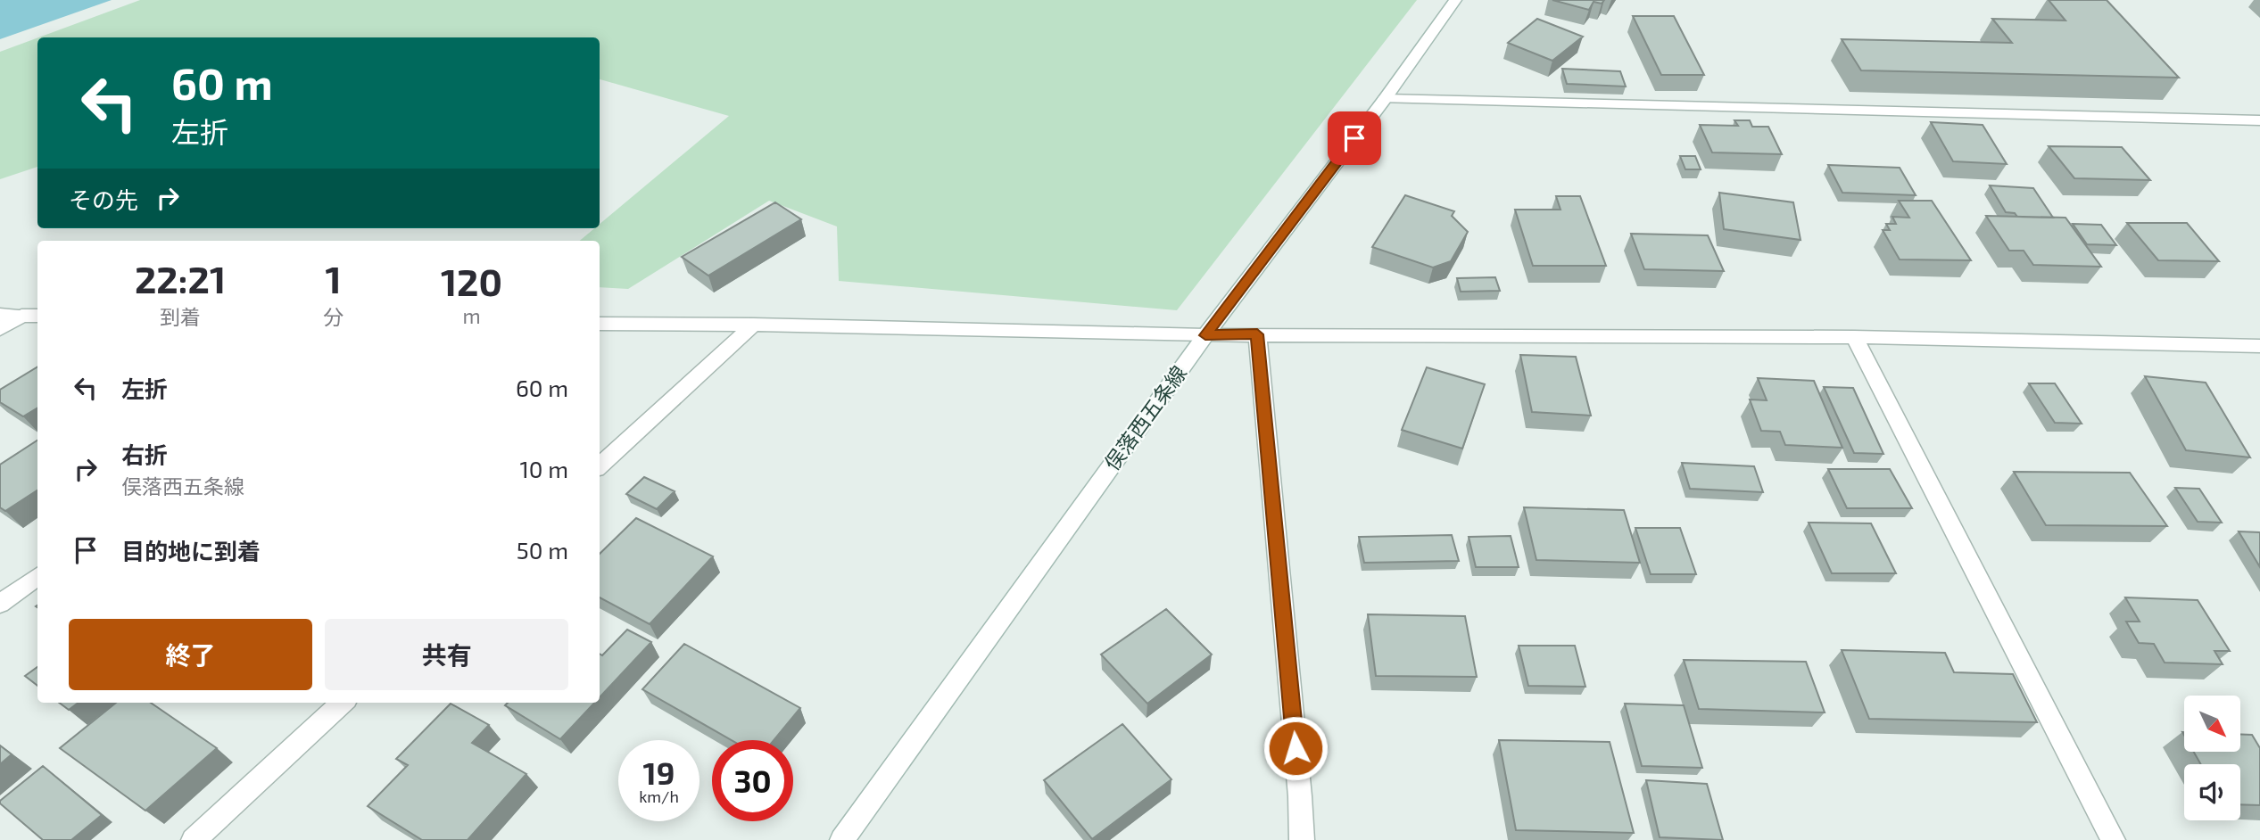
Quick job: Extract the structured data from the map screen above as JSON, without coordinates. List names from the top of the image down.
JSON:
{
  "streets": {
    "street": ["俣落西五条線"]
  },
  "north": "bottom right",
  "page": {
    "turn": ["60 m", "左折"],
    "then": "その先",
    "eta": [
      "22:21",
      "到着",
      "1",
      "分",
      "120",
      "m"
    ],
    "list": [
      {
        "name": "左折",
        "value": "60 m"
      },
      {
        "name": "右折",
        "note": "俣落西五条線",
        "value": "10 m"
      },
      {
        "name": "目的地に到着",
        "value": "50 m"
      }
    ],
    "buttons": ["終了", "共有"],
    "speed": "19 km/h",
    "limit": "30"
  }
}
